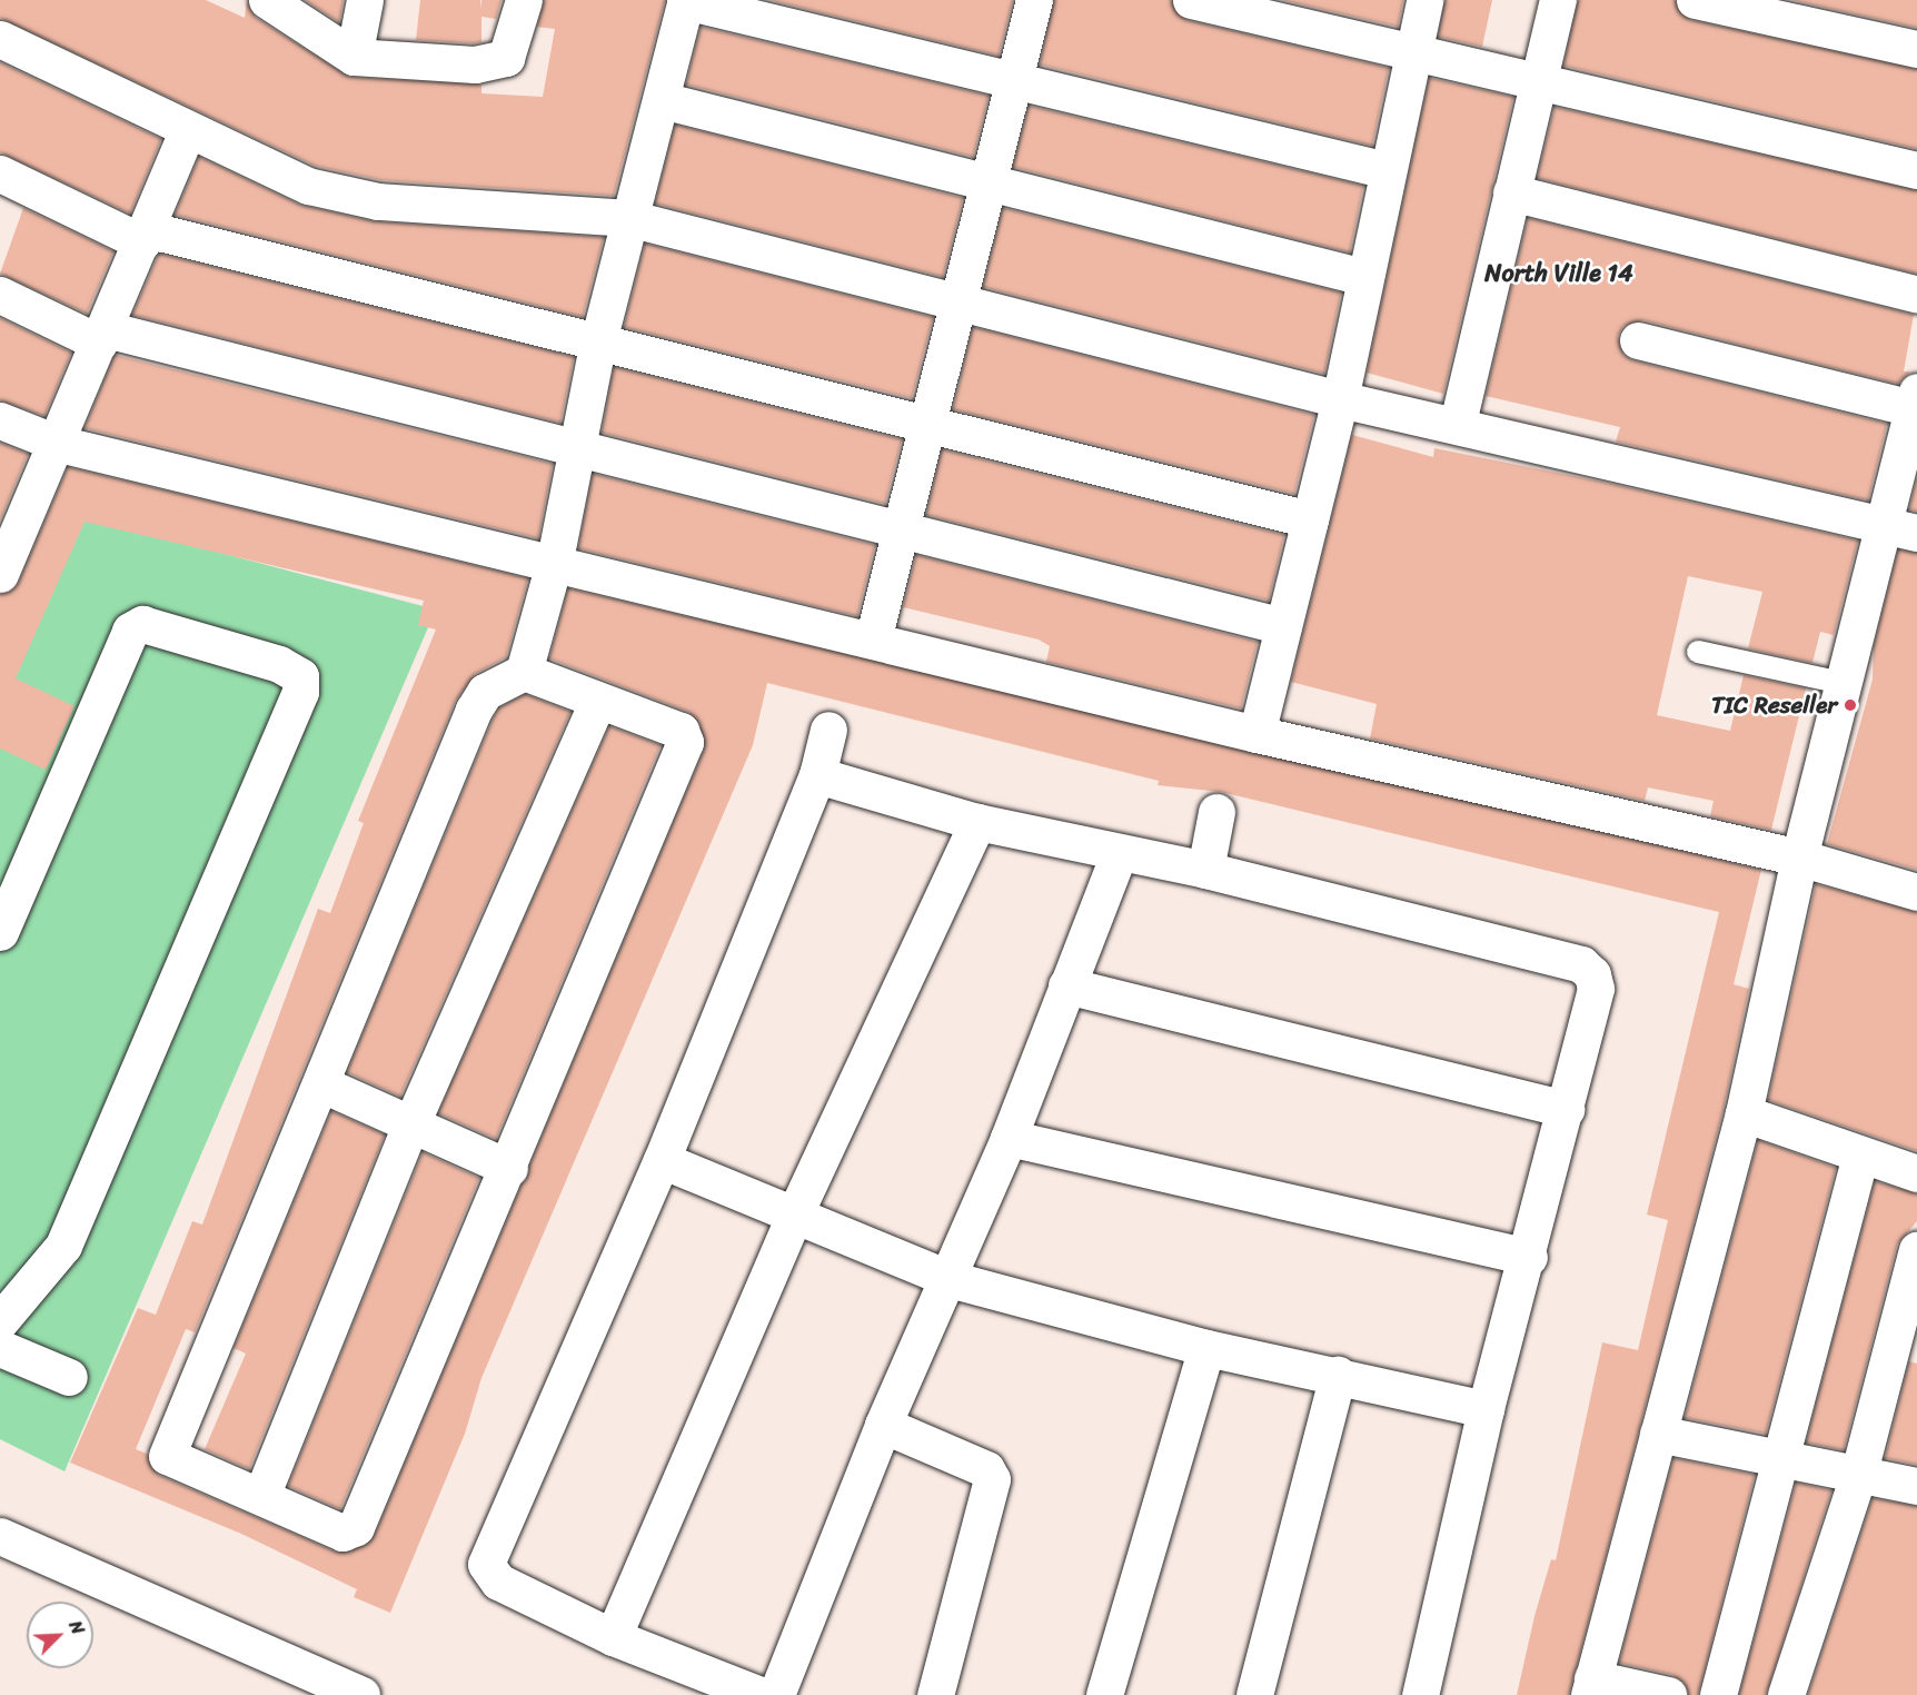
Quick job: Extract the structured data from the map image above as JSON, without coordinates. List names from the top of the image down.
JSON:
{
  "districts": ["North Ville 14"],
  "places": ["TIC Reseller"],
  "north": "top right"
}
